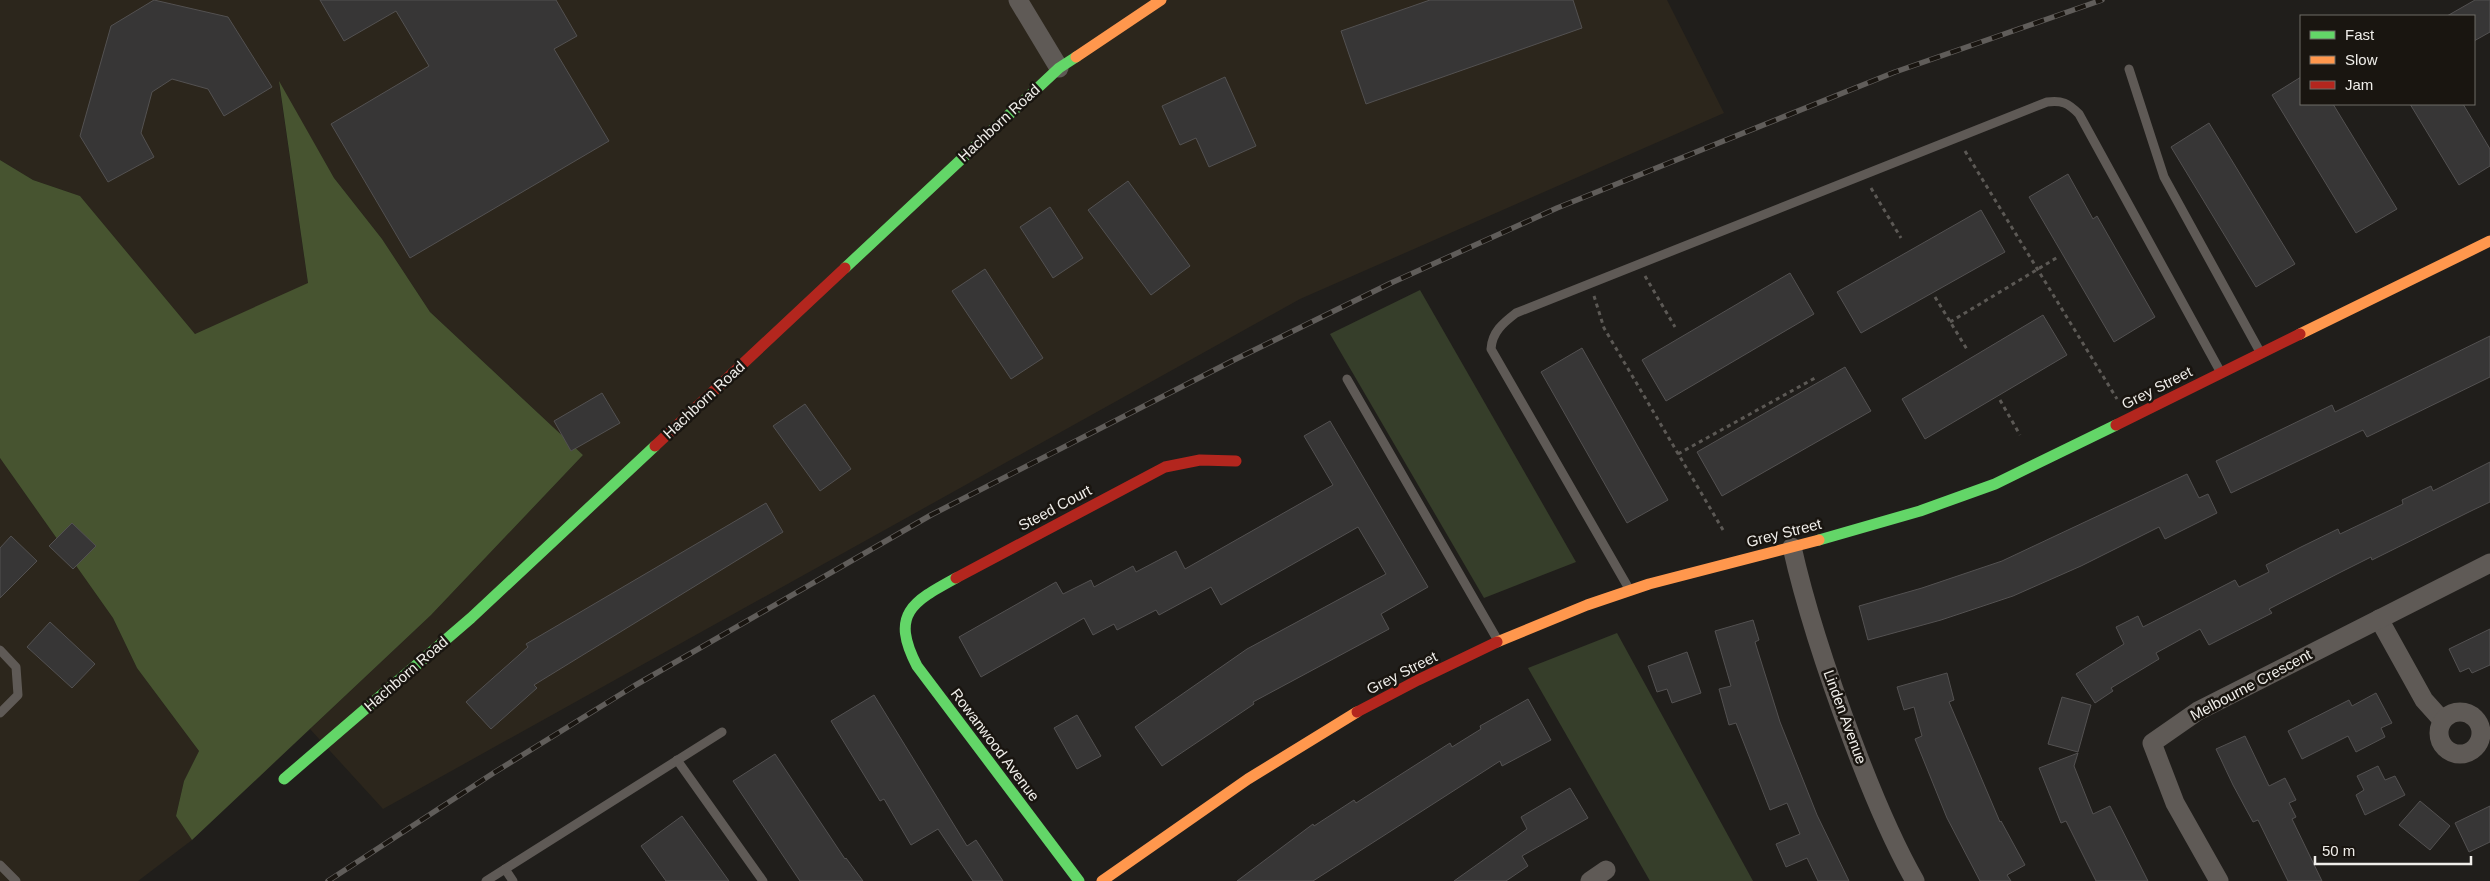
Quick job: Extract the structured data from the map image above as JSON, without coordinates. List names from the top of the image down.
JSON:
{
  "streets": {
    "street": [
      "Hachborn Road",
      "Grey Street",
      "Steed Court",
      "Melbourne Crescent",
      "Linden Avenue",
      "Rowanwood Avenue"
    ]
  },
  "crossings": [
    ["Grey Street", "Linden Avenue"],
    ["Steed Court", "Rowanwood Avenue"]
  ],
  "legend": ["Fast", "Slow", "Jam"],
  "scale_bar": "50 m"
}
